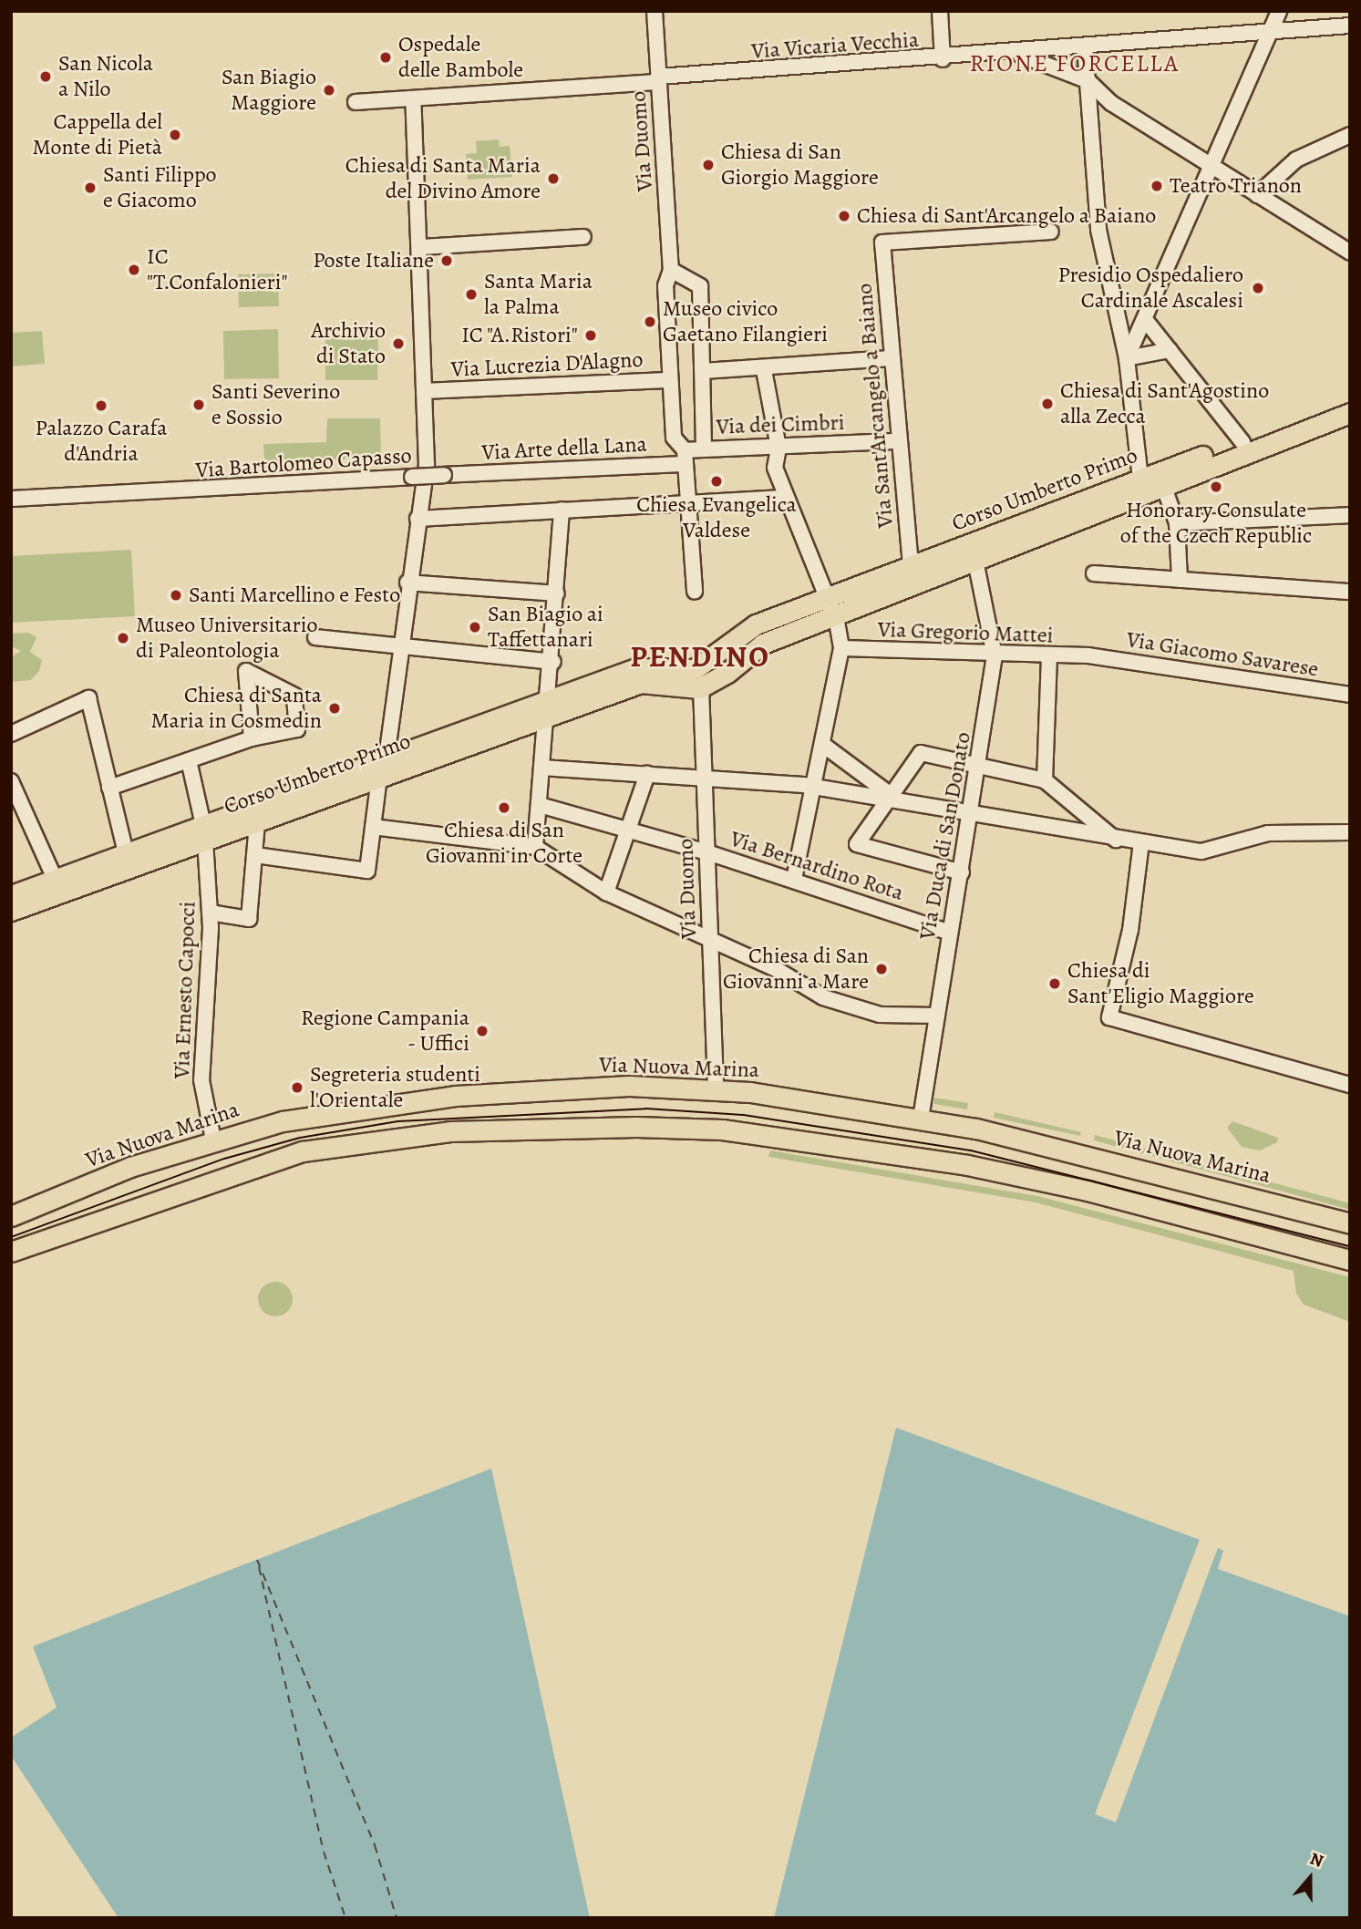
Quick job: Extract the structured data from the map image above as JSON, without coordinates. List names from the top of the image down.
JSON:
{
  "streets": {
    "main road": ["Corso Umberto Primo", "Via Nuova Marina"],
    "street": [
      "Via Vicaria Vecchia",
      "Via Duomo",
      "Via Lucrezia D'Alagno",
      "Via Sant'Arcangelo a Baiano",
      "Via dei Cimbri",
      "Via Arte della Lana",
      "Via Bartolomeo Capasso",
      "Via Gregorio Mattei",
      "Via Giacomo Savarese",
      "Via Duca di San Donato",
      "Via Bernardino Rota",
      "Via Ernesto Capocci"
    ]
  },
  "crossings": [
    ["Via Vicaria Vecchia", "Via Duomo"],
    ["Via Duomo", "Via Lucrezia D'Alagno"],
    ["Via Duomo", "Via Arte della Lana"],
    ["Via Duomo", "Via Bernardino Rota"],
    ["Via Duomo", "Via Nuova Marina"],
    ["Via Sant'Arcangelo a Baiano", "Via dei Cimbri"],
    ["Via Sant'Arcangelo a Baiano", "Corso Umberto Primo"],
    ["Via Arte della Lana", "Via Bartolomeo Capasso"],
    ["Corso Umberto Primo", "Via Duca di San Donato"],
    ["Corso Umberto Primo", "Via Ernesto Capocci"],
    ["Via Gregorio Mattei", "Via Giacomo Savarese"],
    ["Via Gregorio Mattei", "Via Duca di San Donato"],
    ["Via Duca di San Donato", "Via Bernardino Rota"],
    ["Via Duca di San Donato", "Via Nuova Marina"],
    ["Via Ernesto Capocci", "Via Nuova Marina"]
  ],
  "districts": ["RIONE FORCELLA", "PENDINO"],
  "places": [
    "Ospedale delle Bambole",
    "San Nicola a Nilo",
    "San Biagio Maggiore",
    "Cappella del Monte di Pietà",
    "Chiesa di San Giorgio Maggiore",
    "Chiesa di Santa Maria del Divino Amore",
    "Teatro Trianon",
    "Santi Filippo e Giacomo",
    "Chiesa di Sant'Arcangelo a Baiano",
    "Poste Italiane",
    "IC \"T.Confalonieri\"",
    "Presidio Ospedaliero Cardinale Ascalesi",
    "Santa Maria la Palma",
    "Museo civico Gaetano Filangieri",
    "IC \"A.Ristori\"",
    "Archivio di Stato",
    "Chiesa di Sant'Agostino alla Zecca",
    "Santi Severino e Sossio",
    "Palazzo Carafa d'Andria",
    "Chiesa Evangelica Valdese",
    "Honorary Consulate of the Czech Republic",
    "Santi Marcellino e Festo",
    "San Biagio ai Taffettanari",
    "Museo Universitario di Paleontologia",
    "Chiesa di Santa Maria in Cosmedin",
    "Chiesa di San Giovanni in Corte",
    "Chiesa di San Giovanni a Mare",
    "Chiesa di Sant'Eligio Maggiore",
    "Regione Campania - Uffici",
    "Segreteria studenti l'Orientale"
  ],
  "north": "top"
}
